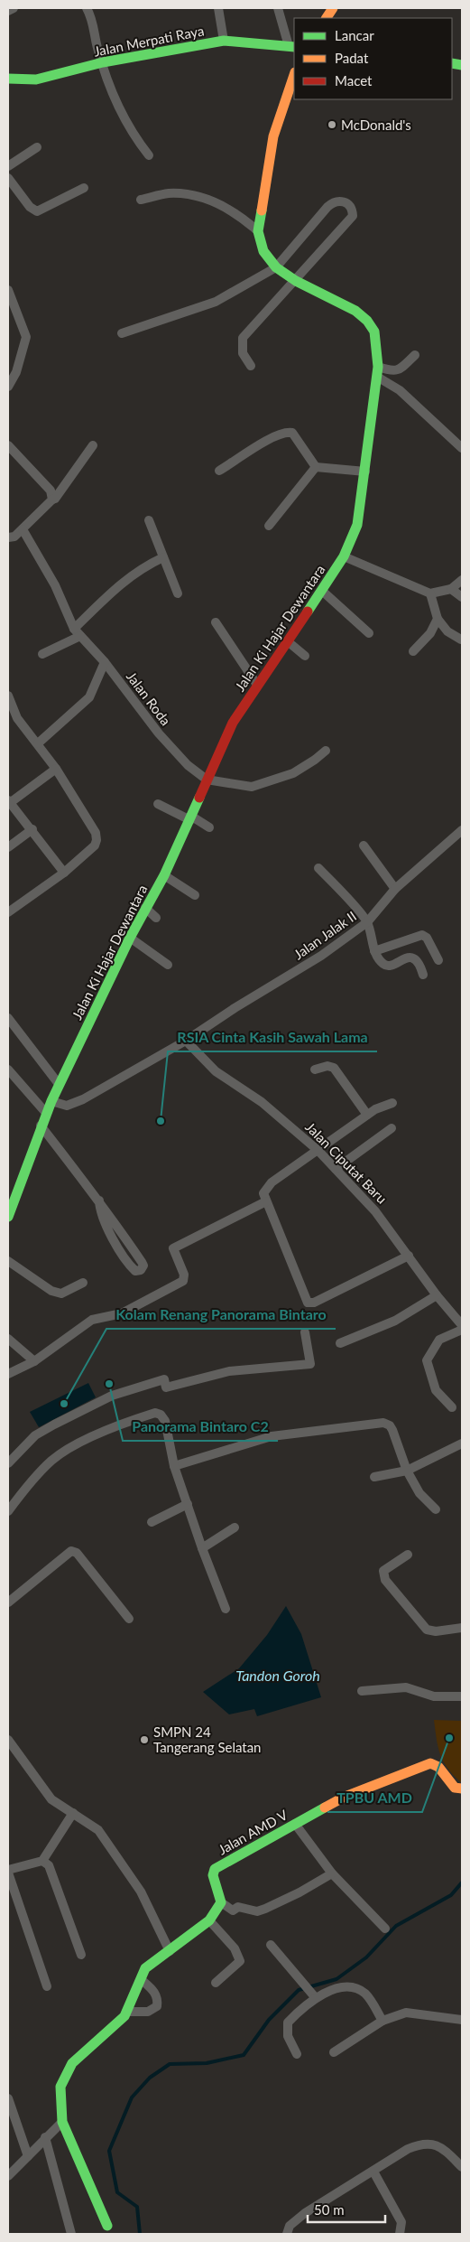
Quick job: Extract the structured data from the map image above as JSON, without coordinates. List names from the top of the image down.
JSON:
{
  "streets": {
    "main road": ["Jalan Merpati Raya", "Jalan Ki Hajar Dewantara", "Jalan AMD V"],
    "street": ["Jalan Roda", "Jalan Jalak II", "Jalan Ciputat Baru"]
  },
  "crossings": [
    ["Jalan Ki Hajar Dewantara", "Jalan Roda"],
    ["Jalan Jalak II", "Jalan Ciputat Baru"]
  ],
  "water": ["Tandon Goroh"],
  "places": [
    "McDonald's",
    "RSIA Cinta Kasih Sawah Lama",
    "Panorama Bintaro C2",
    "Kolam Renang Panorama Bintaro",
    "TPBU AMD",
    "SMPN 24 Tangerang Selatan"
  ],
  "legend": ["Lancar", "Padat", "Macet"],
  "scale_bar": "50 m"
}
